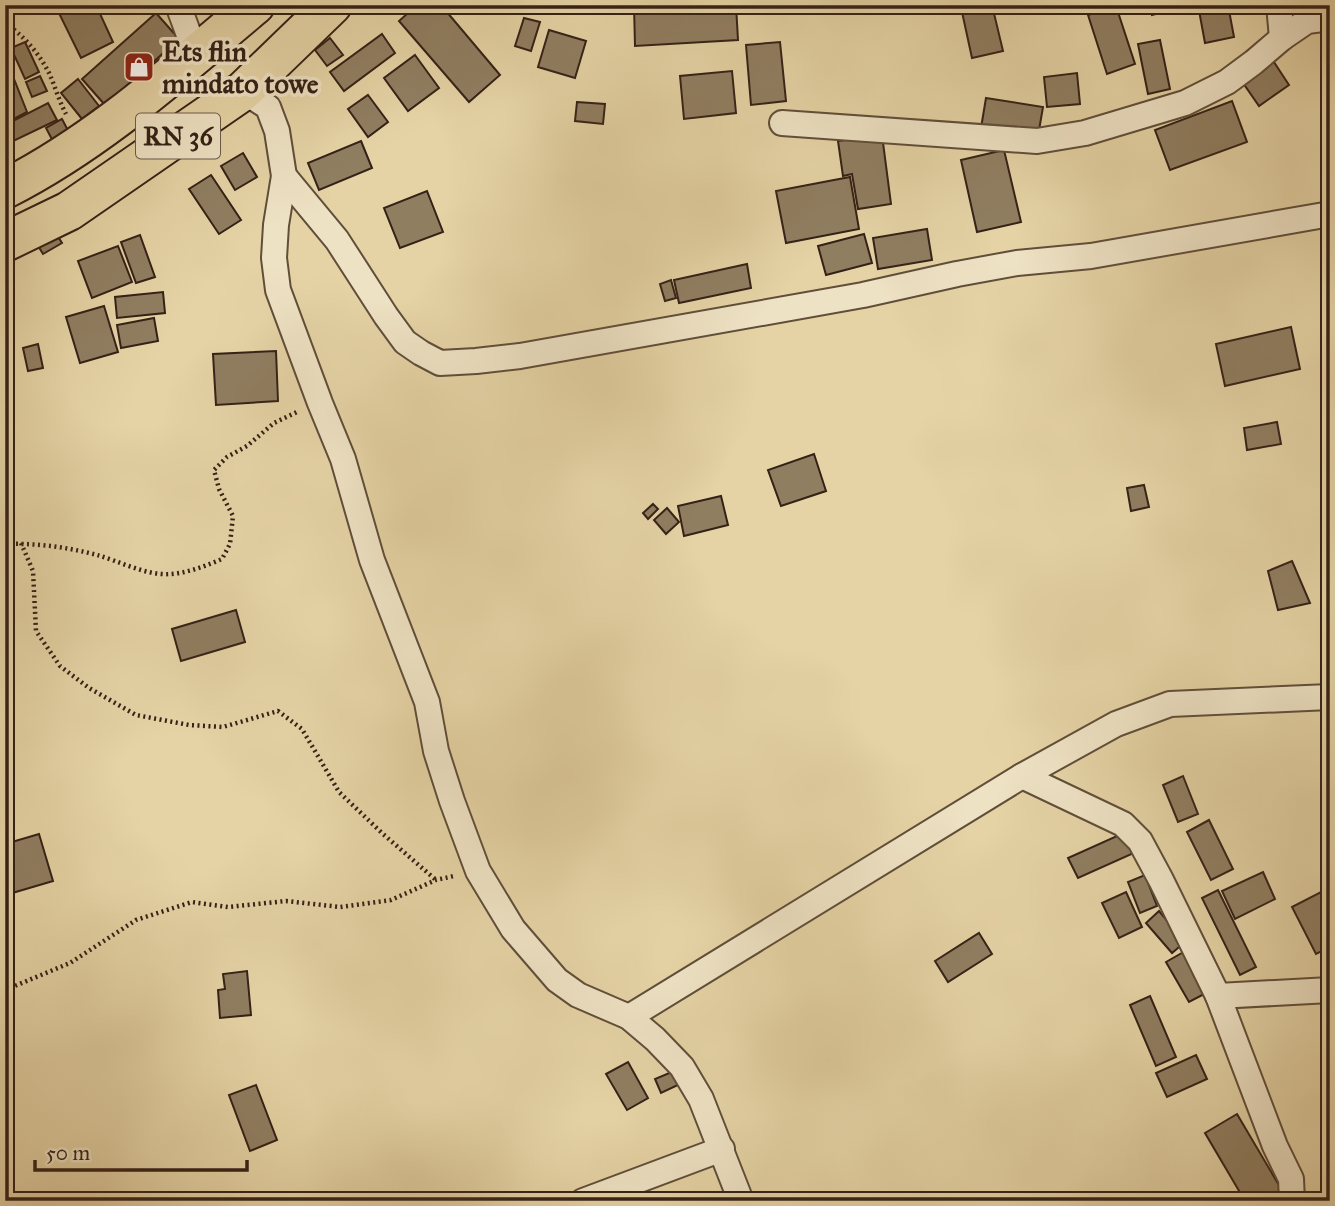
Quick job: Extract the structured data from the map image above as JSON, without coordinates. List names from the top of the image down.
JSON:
{
  "streets": {
    "main road": ["RN 36"]
  },
  "places": {
    "shop": ["Ets flin mindato towe"]
  },
  "scale_bar": "50 m"
}
